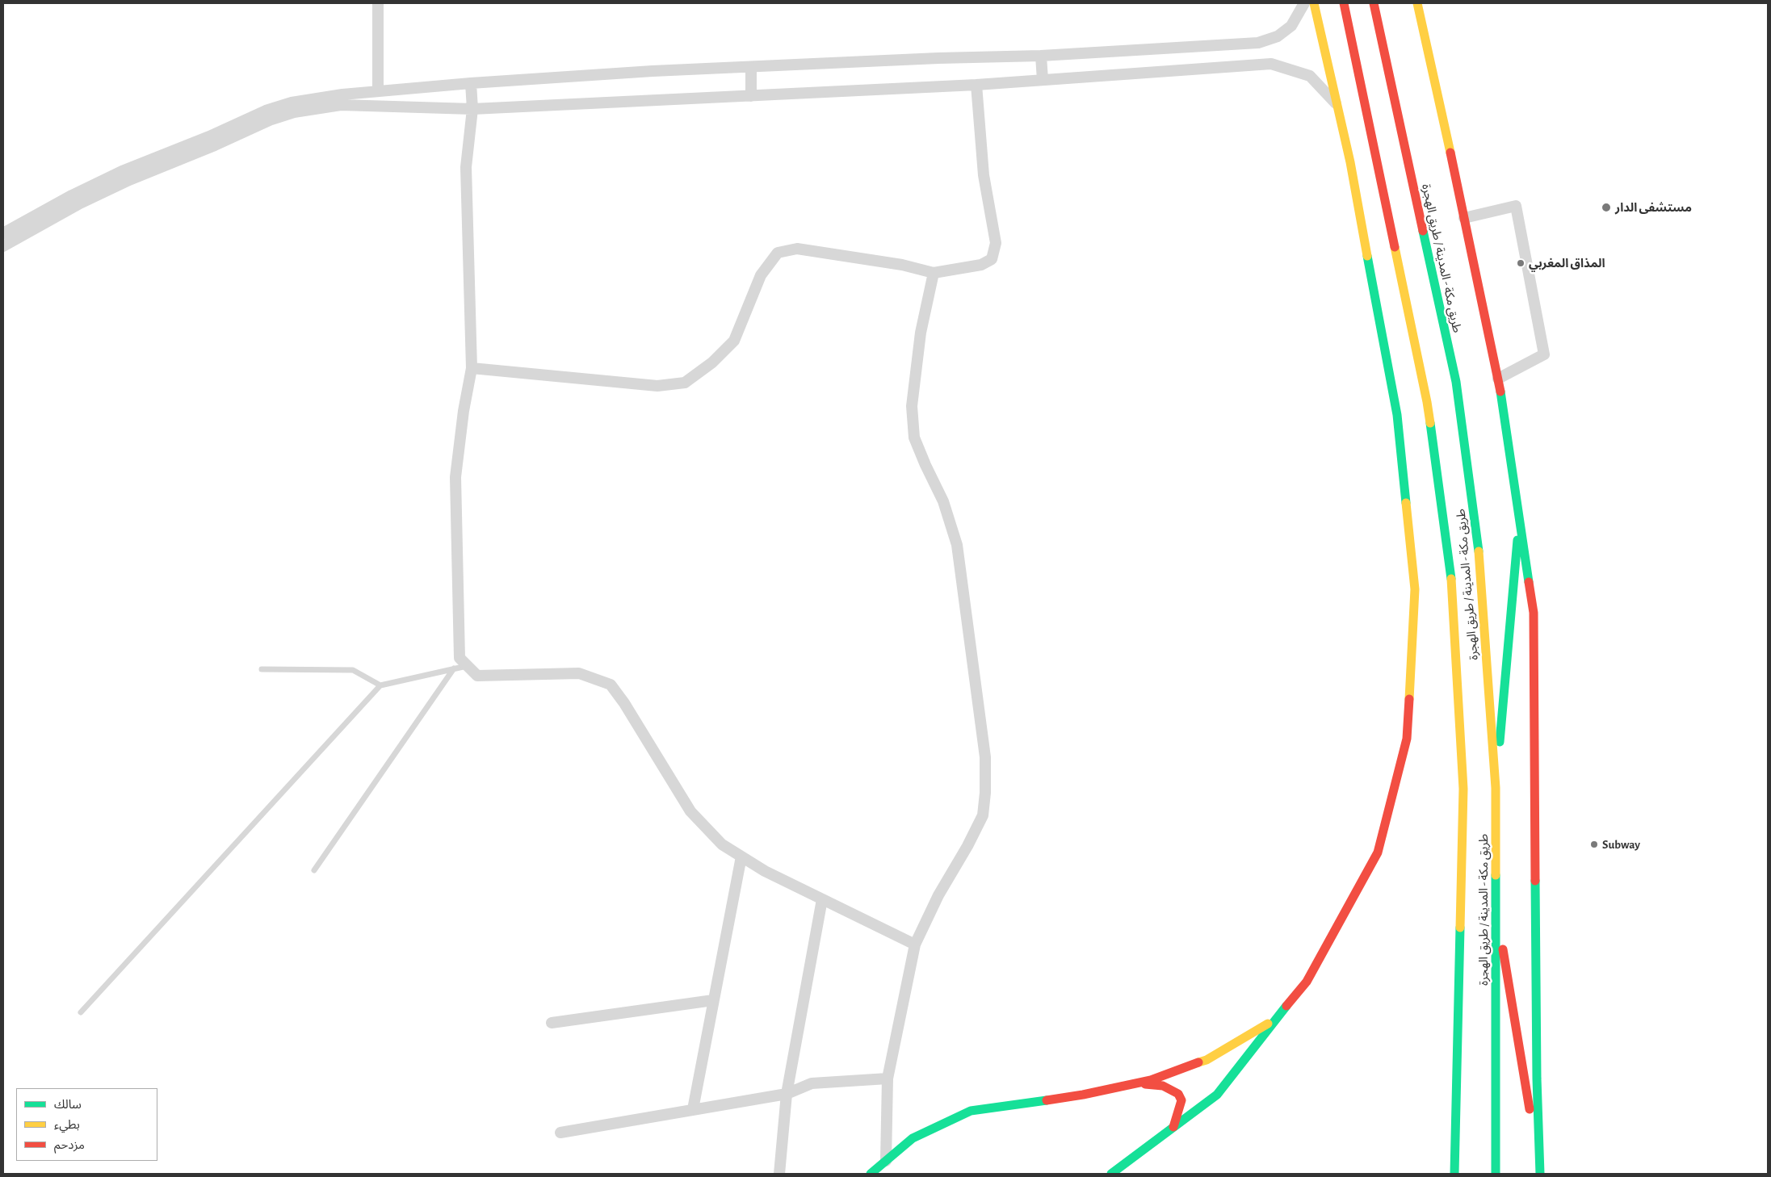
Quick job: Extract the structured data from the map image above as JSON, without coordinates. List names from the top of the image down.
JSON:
{
  "streets": {
    "main road": ["طريق مكة - المدينة / طريق الهجرة"]
  },
  "places": ["مستشفى الدار", "المذاق المغربي", "Subway"],
  "legend": ["سالك", "بطيء", "مزدحم"]
}
